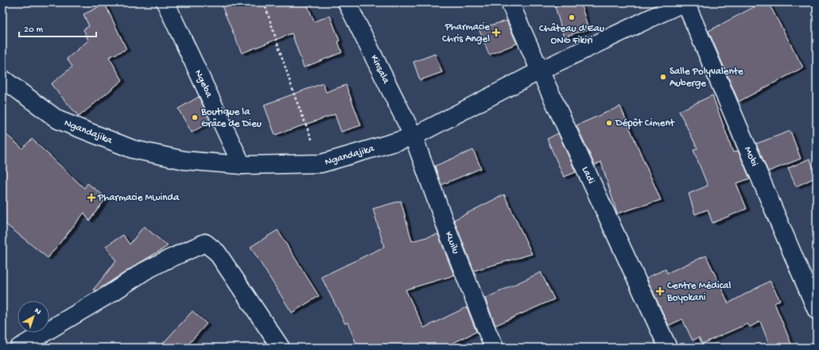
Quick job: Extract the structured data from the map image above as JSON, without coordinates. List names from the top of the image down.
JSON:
{
  "streets": {
    "street": [
      "Kinsala",
      "Ngeba",
      "Ngandajika",
      "Mobi",
      "Ladi",
      "Kwilu"
    ]
  },
  "crossings": [
    ["Kinsala", "Ngandajika"],
    ["Kinsala", "Kwilu"],
    ["Ngeba", "Ngandajika"],
    ["Ngandajika", "Mobi"],
    ["Ngandajika", "Ladi"],
    ["Ngandajika", "Kwilu"]
  ],
  "places": {
    "other": [
      "Château d'Eau ONG Fikiri",
      "Salle Polyvalente Auberge",
      "Boutique la Grâce de Dieu",
      "Dépôt Ciment"
    ],
    "health": ["Pharmacie Chris Angel", "Pharmacie Mwinda", "Centre Médical Boyokani"]
  },
  "scale_bar": "20 m",
  "north": "top right"
}
